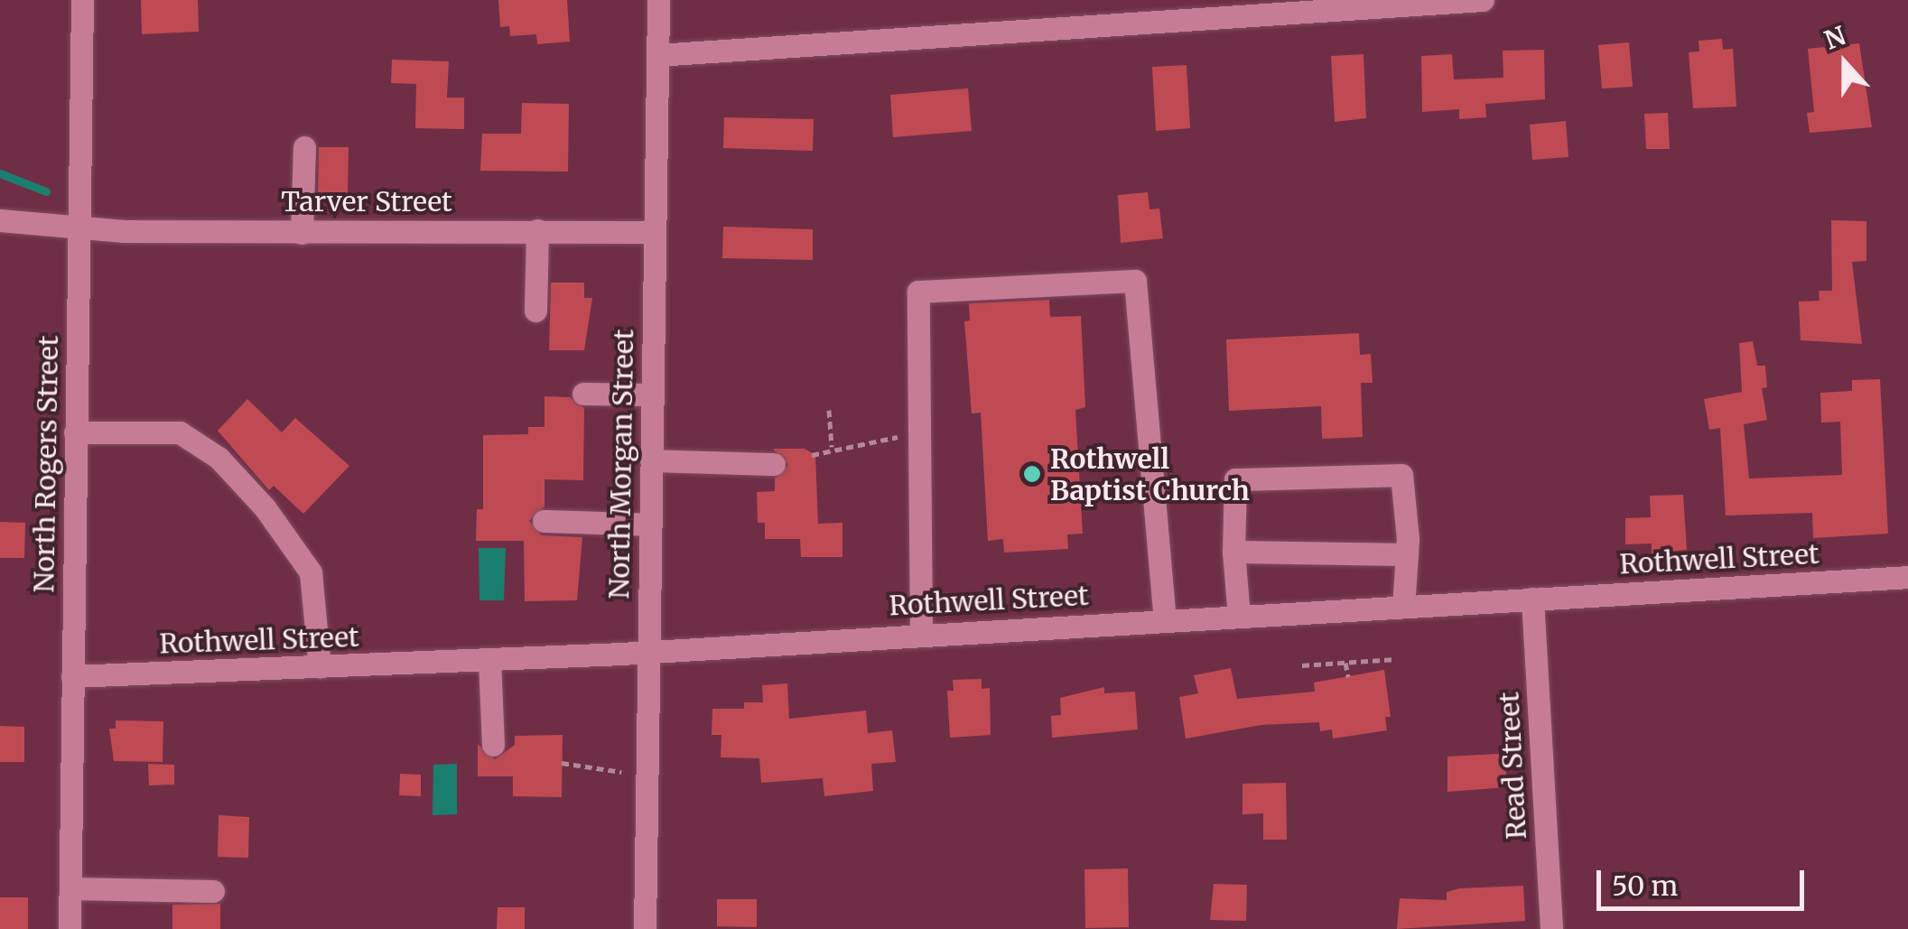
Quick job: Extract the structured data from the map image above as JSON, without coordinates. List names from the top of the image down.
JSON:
{
  "streets": {
    "street": [
      "Tarver Street",
      "North Rogers Street",
      "North Morgan Street",
      "Rothwell Street",
      "Read Street"
    ]
  },
  "crossings": [
    ["Tarver Street", "North Rogers Street"],
    ["Tarver Street", "North Morgan Street"],
    ["North Rogers Street", "Rothwell Street"],
    ["North Morgan Street", "Rothwell Street"],
    ["Rothwell Street", "Read Street"]
  ],
  "places": ["Rothwell Baptist Church"],
  "scale_bar": "50 m",
  "north": "top"
}
